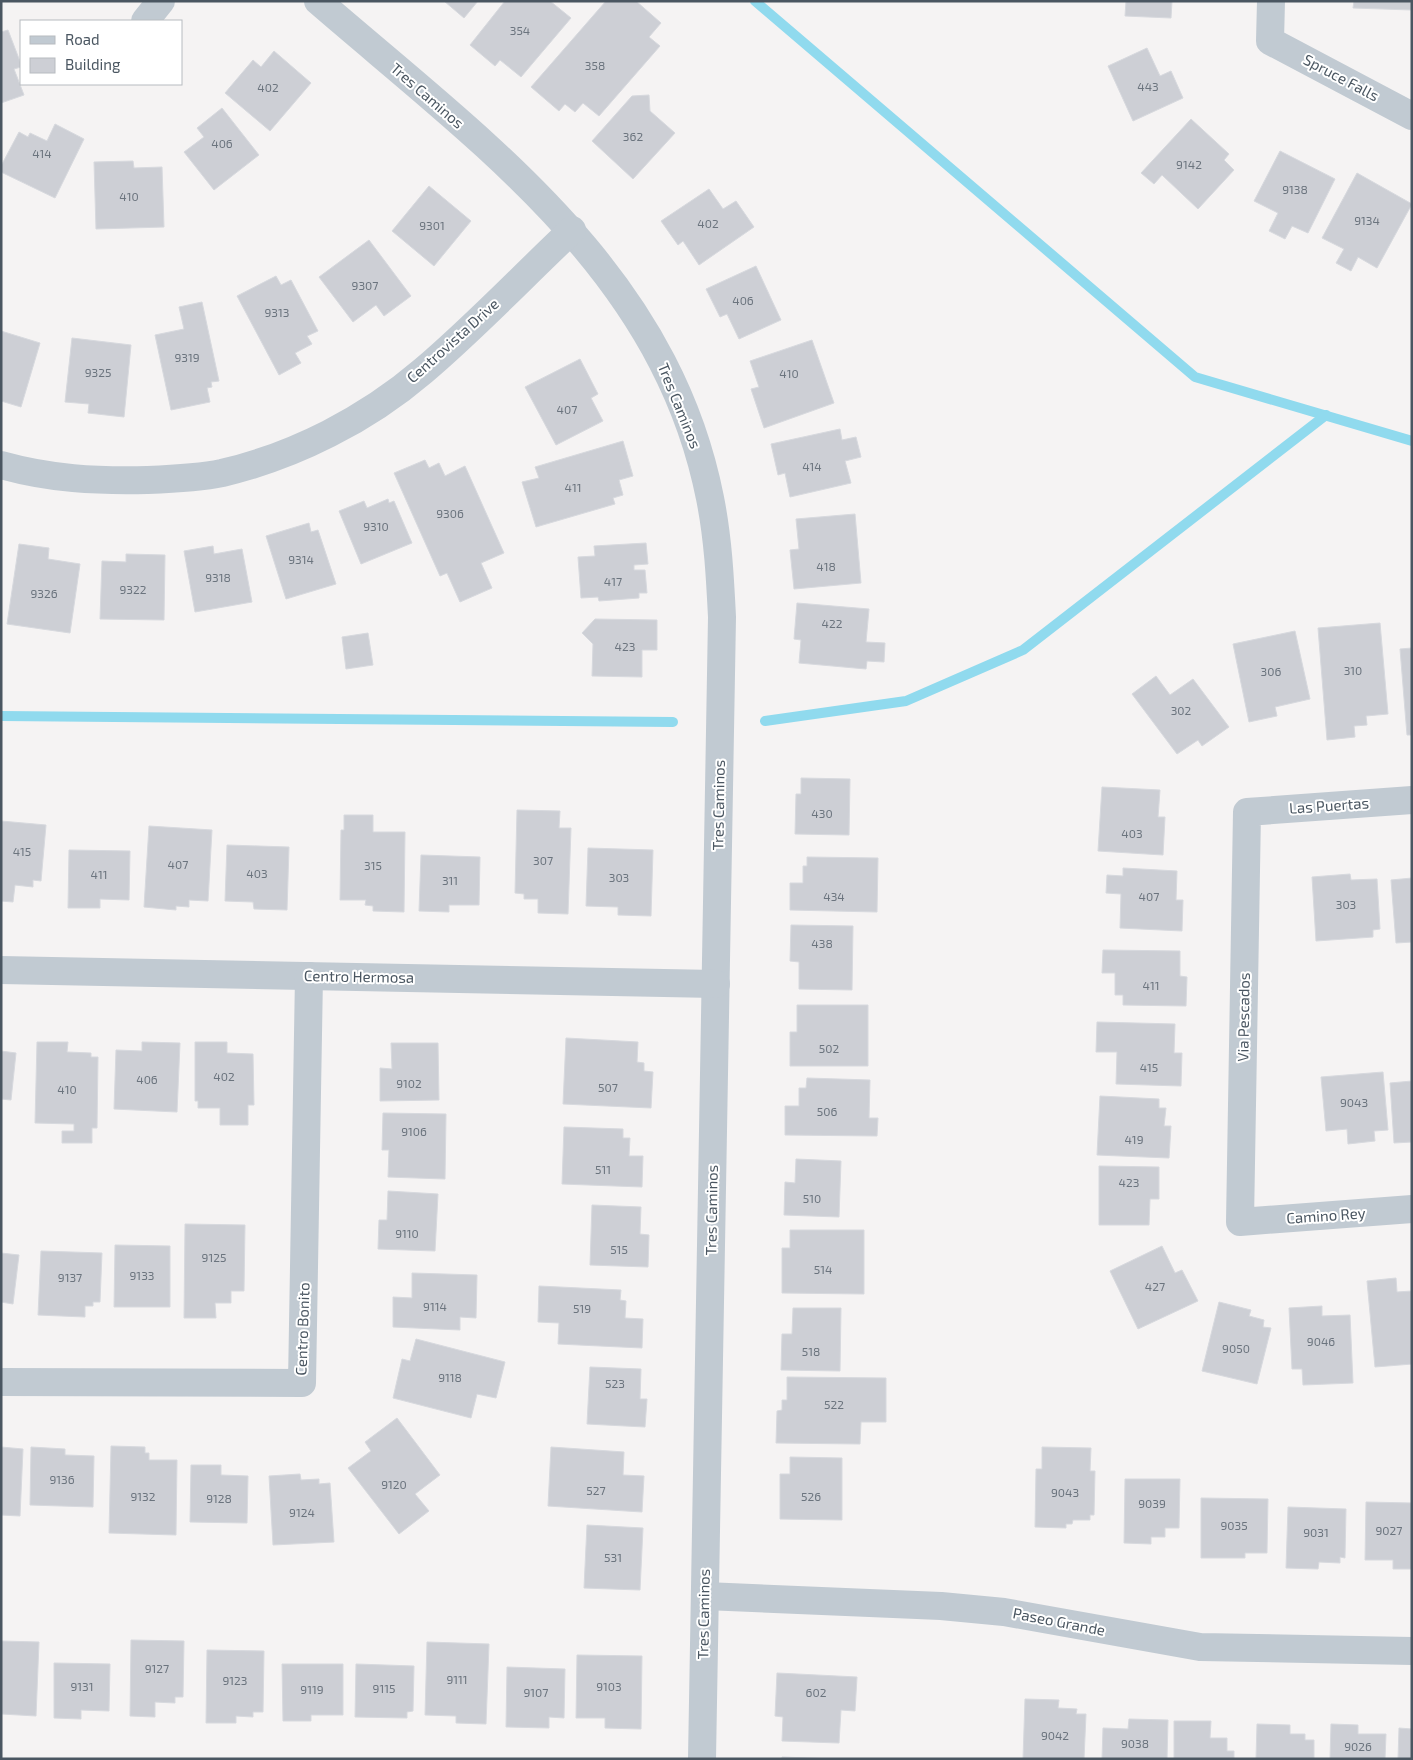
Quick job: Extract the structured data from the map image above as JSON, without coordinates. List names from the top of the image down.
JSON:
{
  "streets": {
    "street": [
      "Spruce Falls",
      "Tres Caminos",
      "Centrovista Drive",
      "Las Puertas",
      "Centro Hermosa",
      "Via Pescados",
      "Camino Rey",
      "Centro Bonito",
      "Paseo Grande"
    ]
  },
  "crossings": [
    ["Tres Caminos", "Centrovista Drive"],
    ["Tres Caminos", "Centro Hermosa"],
    ["Tres Caminos", "Paseo Grande"],
    ["Las Puertas", "Via Pescados"],
    ["Centro Hermosa", "Centro Bonito"],
    ["Via Pescados", "Camino Rey"]
  ],
  "house_numbers": [
    "354",
    "358",
    "443",
    "402",
    "362",
    "406",
    "414",
    "9142",
    "9138",
    "410",
    "9134",
    "402",
    "9301",
    "9307",
    "406",
    "9313",
    "9319",
    "9325",
    "410",
    "407",
    "414",
    "411",
    "9306",
    "9310",
    "9314",
    "418",
    "9318",
    "417",
    "9322",
    "9326",
    "422",
    "423",
    "310",
    "306",
    "302",
    "430",
    "403",
    "415",
    "307",
    "407",
    "315",
    "403",
    "411",
    "303",
    "311",
    "434",
    "407",
    "303",
    "438",
    "411",
    "502",
    "415",
    "402",
    "406",
    "9102",
    "507",
    "410",
    "9043",
    "506",
    "9106",
    "419",
    "511",
    "423",
    "510",
    "9110",
    "515",
    "9125",
    "514",
    "9133",
    "9137",
    "427",
    "9114",
    "519",
    "9046",
    "9050",
    "518",
    "9118",
    "523",
    "522",
    "9136",
    "9120",
    "527",
    "9043",
    "9132",
    "526",
    "9128",
    "9039",
    "9124",
    "9035",
    "9027",
    "9031",
    "531",
    "9127",
    "9111",
    "9123",
    "9131",
    "9103",
    "9115",
    "9119",
    "9107",
    "602",
    "9042",
    "9038",
    "9026"
  ],
  "legend": ["Road", "Building"]
}
